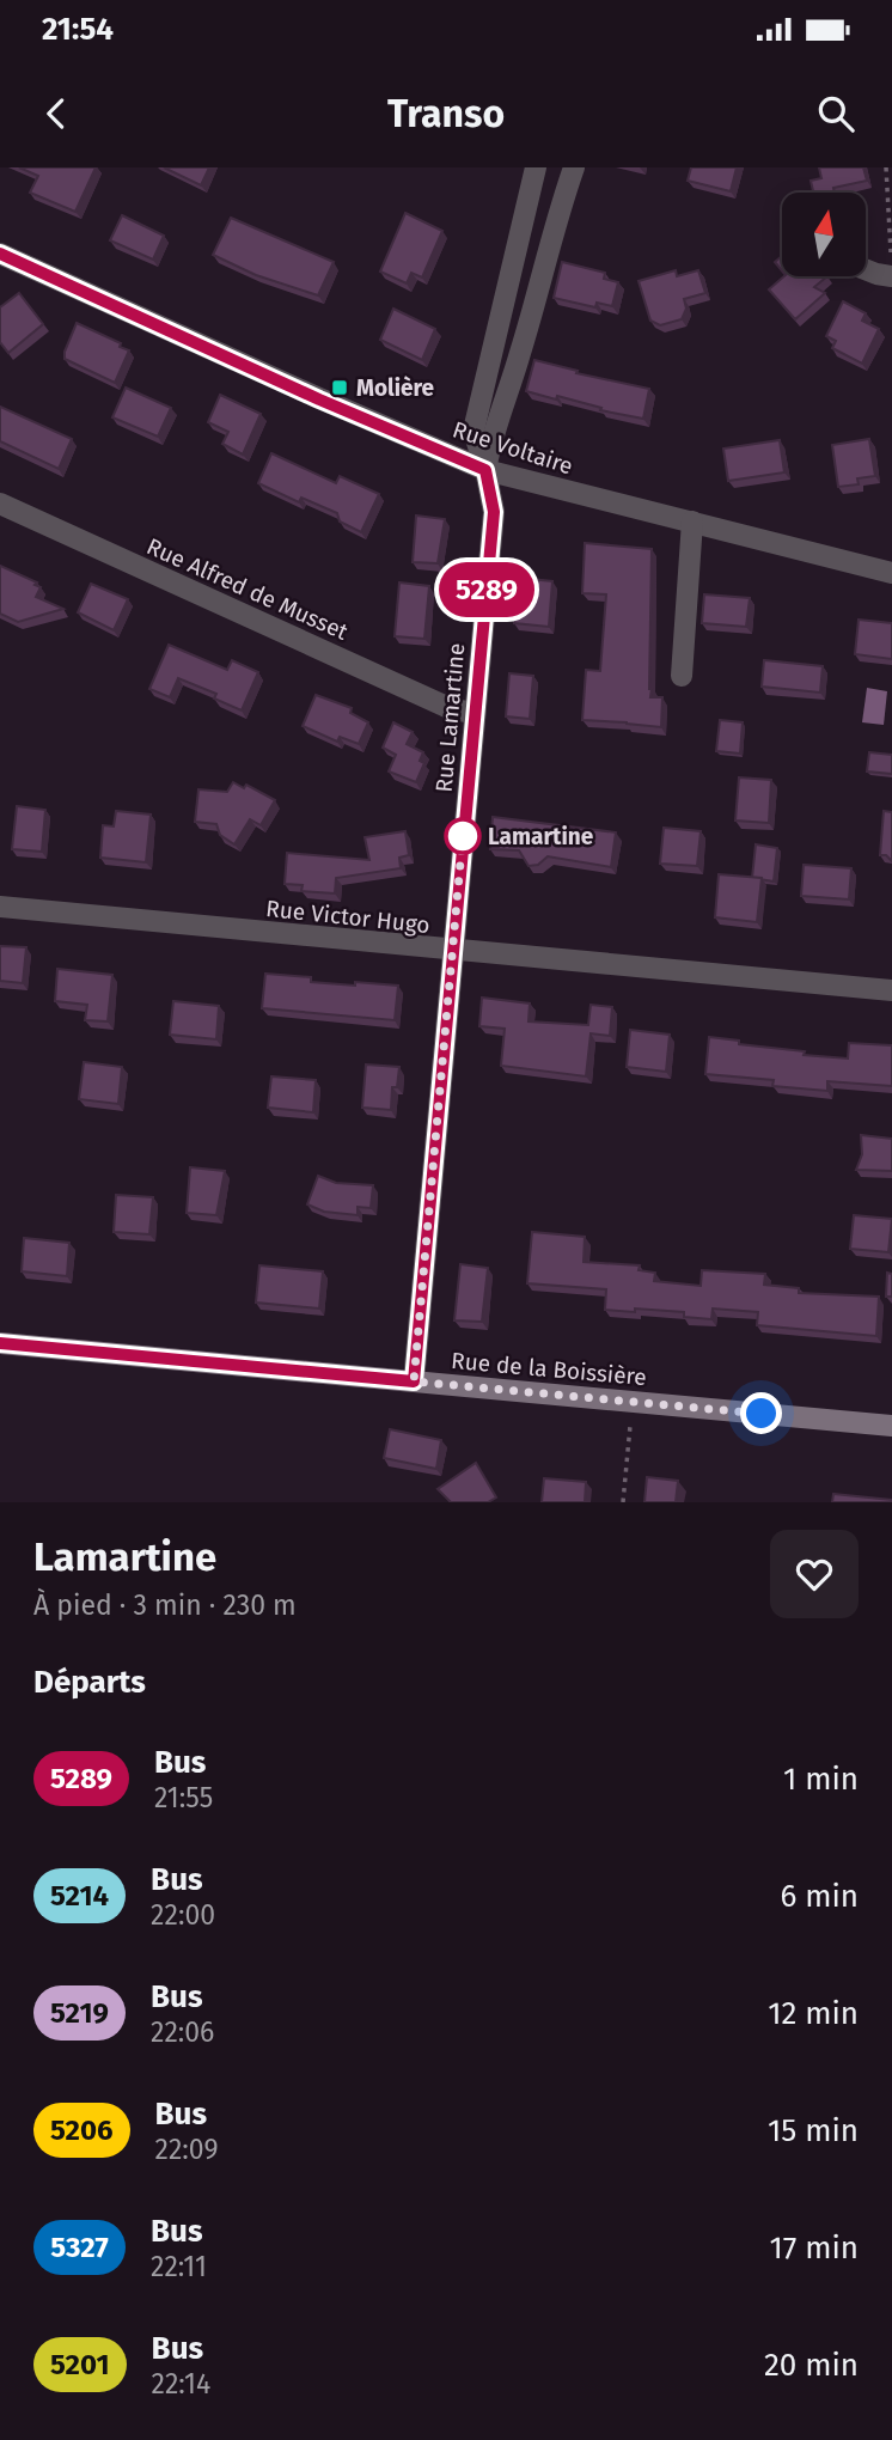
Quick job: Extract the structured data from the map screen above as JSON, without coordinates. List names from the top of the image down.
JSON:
{
  "streets": {
    "main road": ["Rue de la Boissière"],
    "street": [
      "Rue Voltaire",
      "Rue Alfred de Musset",
      "Rue Lamartine",
      "Rue Victor Hugo"
    ]
  },
  "crossings": [
    ["Rue Voltaire", "Rue Lamartine"],
    ["Rue Alfred de Musset", "Rue Lamartine"],
    ["Rue Lamartine", "Rue Victor Hugo"],
    ["Rue Lamartine", "Rue de la Boissière"]
  ],
  "places": {
    "transit": ["Molière"],
    "other": ["Lamartine"]
  },
  "lines": ["bus line 5289"],
  "north": "top",
  "page": {
    "status": "21:54",
    "header": "Transo",
    "on_map": "5289",
    "heading": [
      ["Lamartine", "À pied · 3 min · 230 m"],
      "Départs"
    ],
    "list": [
      {
        "mark": "5289",
        "name": "Bus",
        "note": "21:55",
        "value": "1 min"
      },
      {
        "mark": "5214",
        "name": "Bus",
        "note": "22:00",
        "value": "6 min"
      },
      {
        "mark": "5219",
        "name": "Bus",
        "note": "22:06",
        "value": "12 min"
      },
      {
        "mark": "5206",
        "name": "Bus",
        "note": "22:09",
        "value": "15 min"
      },
      {
        "mark": "5327",
        "name": "Bus",
        "note": "22:11",
        "value": "17 min"
      },
      {
        "mark": "5201",
        "name": "Bus",
        "note": "22:14",
        "value": "20 min"
      }
    ]
  }
}
